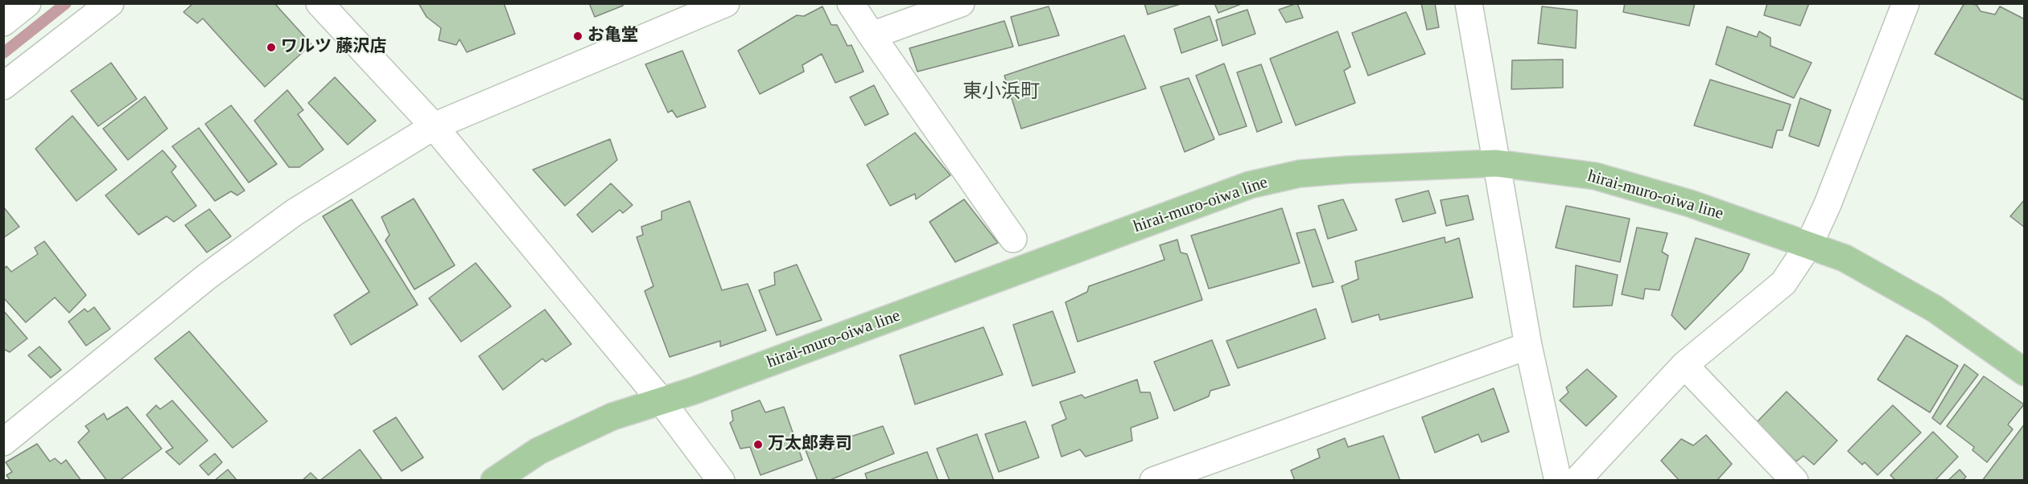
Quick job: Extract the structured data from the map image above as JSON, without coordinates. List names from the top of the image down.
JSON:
{
  "streets": {
    "main road": ["hirai-muro-oiwa line"]
  },
  "districts": ["東小浜町"],
  "places": ["お亀堂", "ワルツ 藤沢店", "万太郎寿司"]
}
